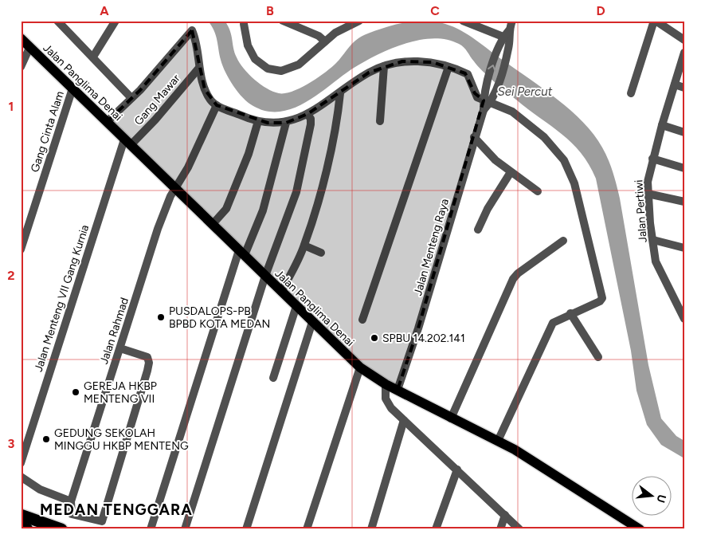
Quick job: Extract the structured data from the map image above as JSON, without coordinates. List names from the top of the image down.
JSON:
{
  "streets": {
    "main road": ["Jalan Panglima Denai"],
    "street": [
      "Gang Mawar",
      "Gang Cinta Alam",
      "Jalan Pertiwi",
      "Jalan Menteng Raya",
      "Jalan Menteng VII Gang Kurnia",
      "Jalan Rahmad"
    ]
  },
  "crossings": [
    ["Jalan Panglima Denai", "Gang Mawar"],
    ["Jalan Panglima Denai", "Gang Cinta Alam"],
    ["Jalan Panglima Denai", "Jalan Menteng Raya"],
    ["Jalan Panglima Denai", "Jalan Menteng VII Gang Kurnia"],
    ["Jalan Panglima Denai", "Jalan Rahmad"],
    ["Gang Mawar", "Jalan Menteng VII Gang Kurnia"]
  ],
  "districts": ["MEDAN TENGGARA"],
  "water": ["Sei Percut"],
  "places": [
    "PUSDALOPS-PB BPBD KOTA MEDAN",
    "SPBU 14.202.141",
    "GEREJA HKBP MENTENG VII",
    "GEDUNG SEKOLAH MINGGU HKBP MENTENG"
  ],
  "north": "right",
  "grid": {
    "columns": [
      "A",
      "B",
      "C",
      "D"
    ],
    "rows": ["1", "2", "3"]
  }
}
